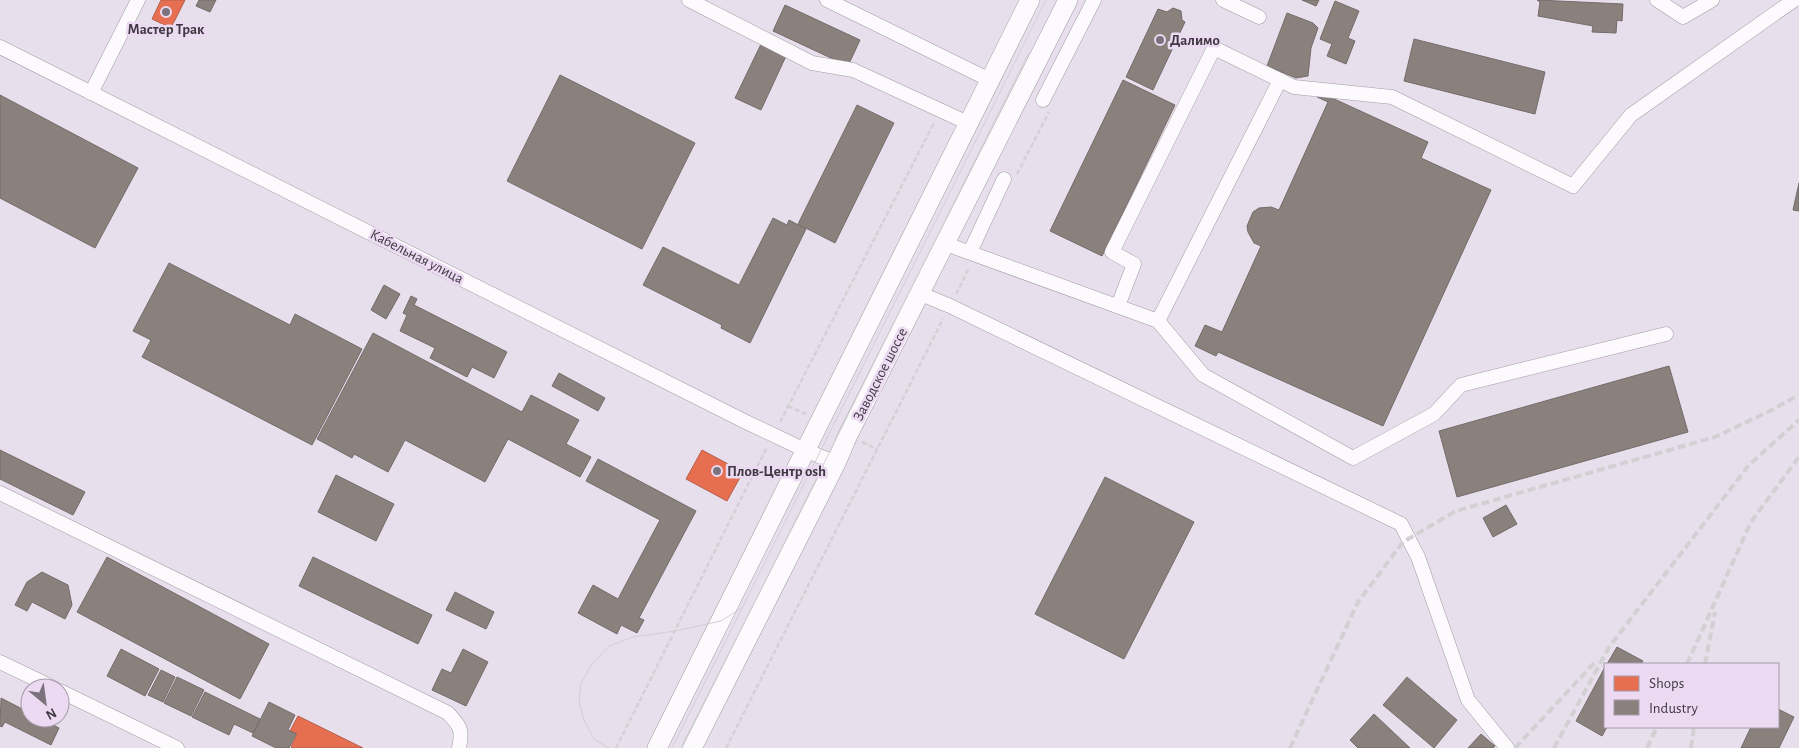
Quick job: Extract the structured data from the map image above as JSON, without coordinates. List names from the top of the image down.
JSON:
{
  "streets": {
    "main road": ["Заводское шоссе"],
    "street": ["Кабельная улица"]
  },
  "crossings": [
    ["Кабельная улица", "Заводское шоссе"]
  ],
  "places": ["Мастер Трак", "Далимо", "Плов-Центр osh"],
  "legend": ["Shops", "Industry"],
  "north": "bottom right"
}
